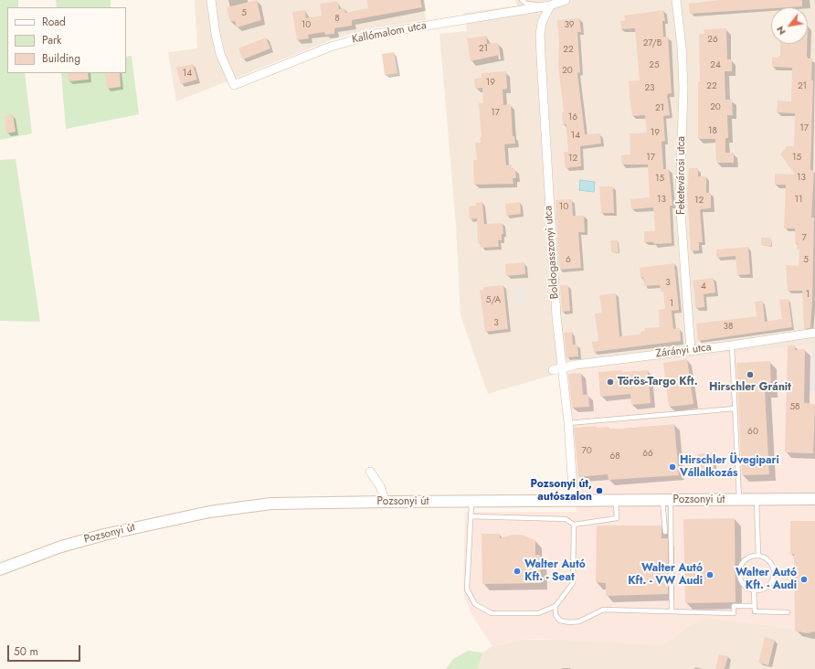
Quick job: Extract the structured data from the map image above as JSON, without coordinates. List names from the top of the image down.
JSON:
{
  "streets": {
    "main road": ["Pozsonyi út"],
    "street": [
      "Kallómalom utca",
      "Feketevárosi utca",
      "Boldogasszonyi utca",
      "Zárányi utca"
    ]
  },
  "crossings": [
    ["Kallómalom utca", "Boldogasszonyi utca"],
    ["Feketevárosi utca", "Zárányi utca"],
    ["Boldogasszonyi utca", "Zárányi utca"],
    ["Boldogasszonyi utca", "Pozsonyi út"]
  ],
  "places": [
    "Hirschler Gránit",
    "Törös-Targo Kft.",
    "Hirschler Üvegipari Vállalkozás",
    "Pozsonyi út, autószalon",
    "Walter Autó Kft. - Seat",
    "Walter Autó Kft. - VW Audi",
    "Walter Autó Kft. - Audi"
  ],
  "house_numbers": [
    "5",
    "8",
    "10",
    "39",
    "26",
    "27/B",
    "21",
    "22",
    "25",
    "24",
    "20",
    "14",
    "19",
    "22",
    "21",
    "23",
    "20",
    "21",
    "17",
    "16",
    "17",
    "18",
    "19",
    "14",
    "17",
    "15",
    "12",
    "13",
    "15",
    "13",
    "11",
    "12",
    "10",
    "7",
    "6",
    "5",
    "3",
    "4",
    "1",
    "5/A",
    "1",
    "3",
    "38",
    "58",
    "60",
    "70",
    "66",
    "68"
  ],
  "legend": ["Road", "Park", "Building"],
  "scale_bar": "50 m",
  "north": "bottom left"
}
